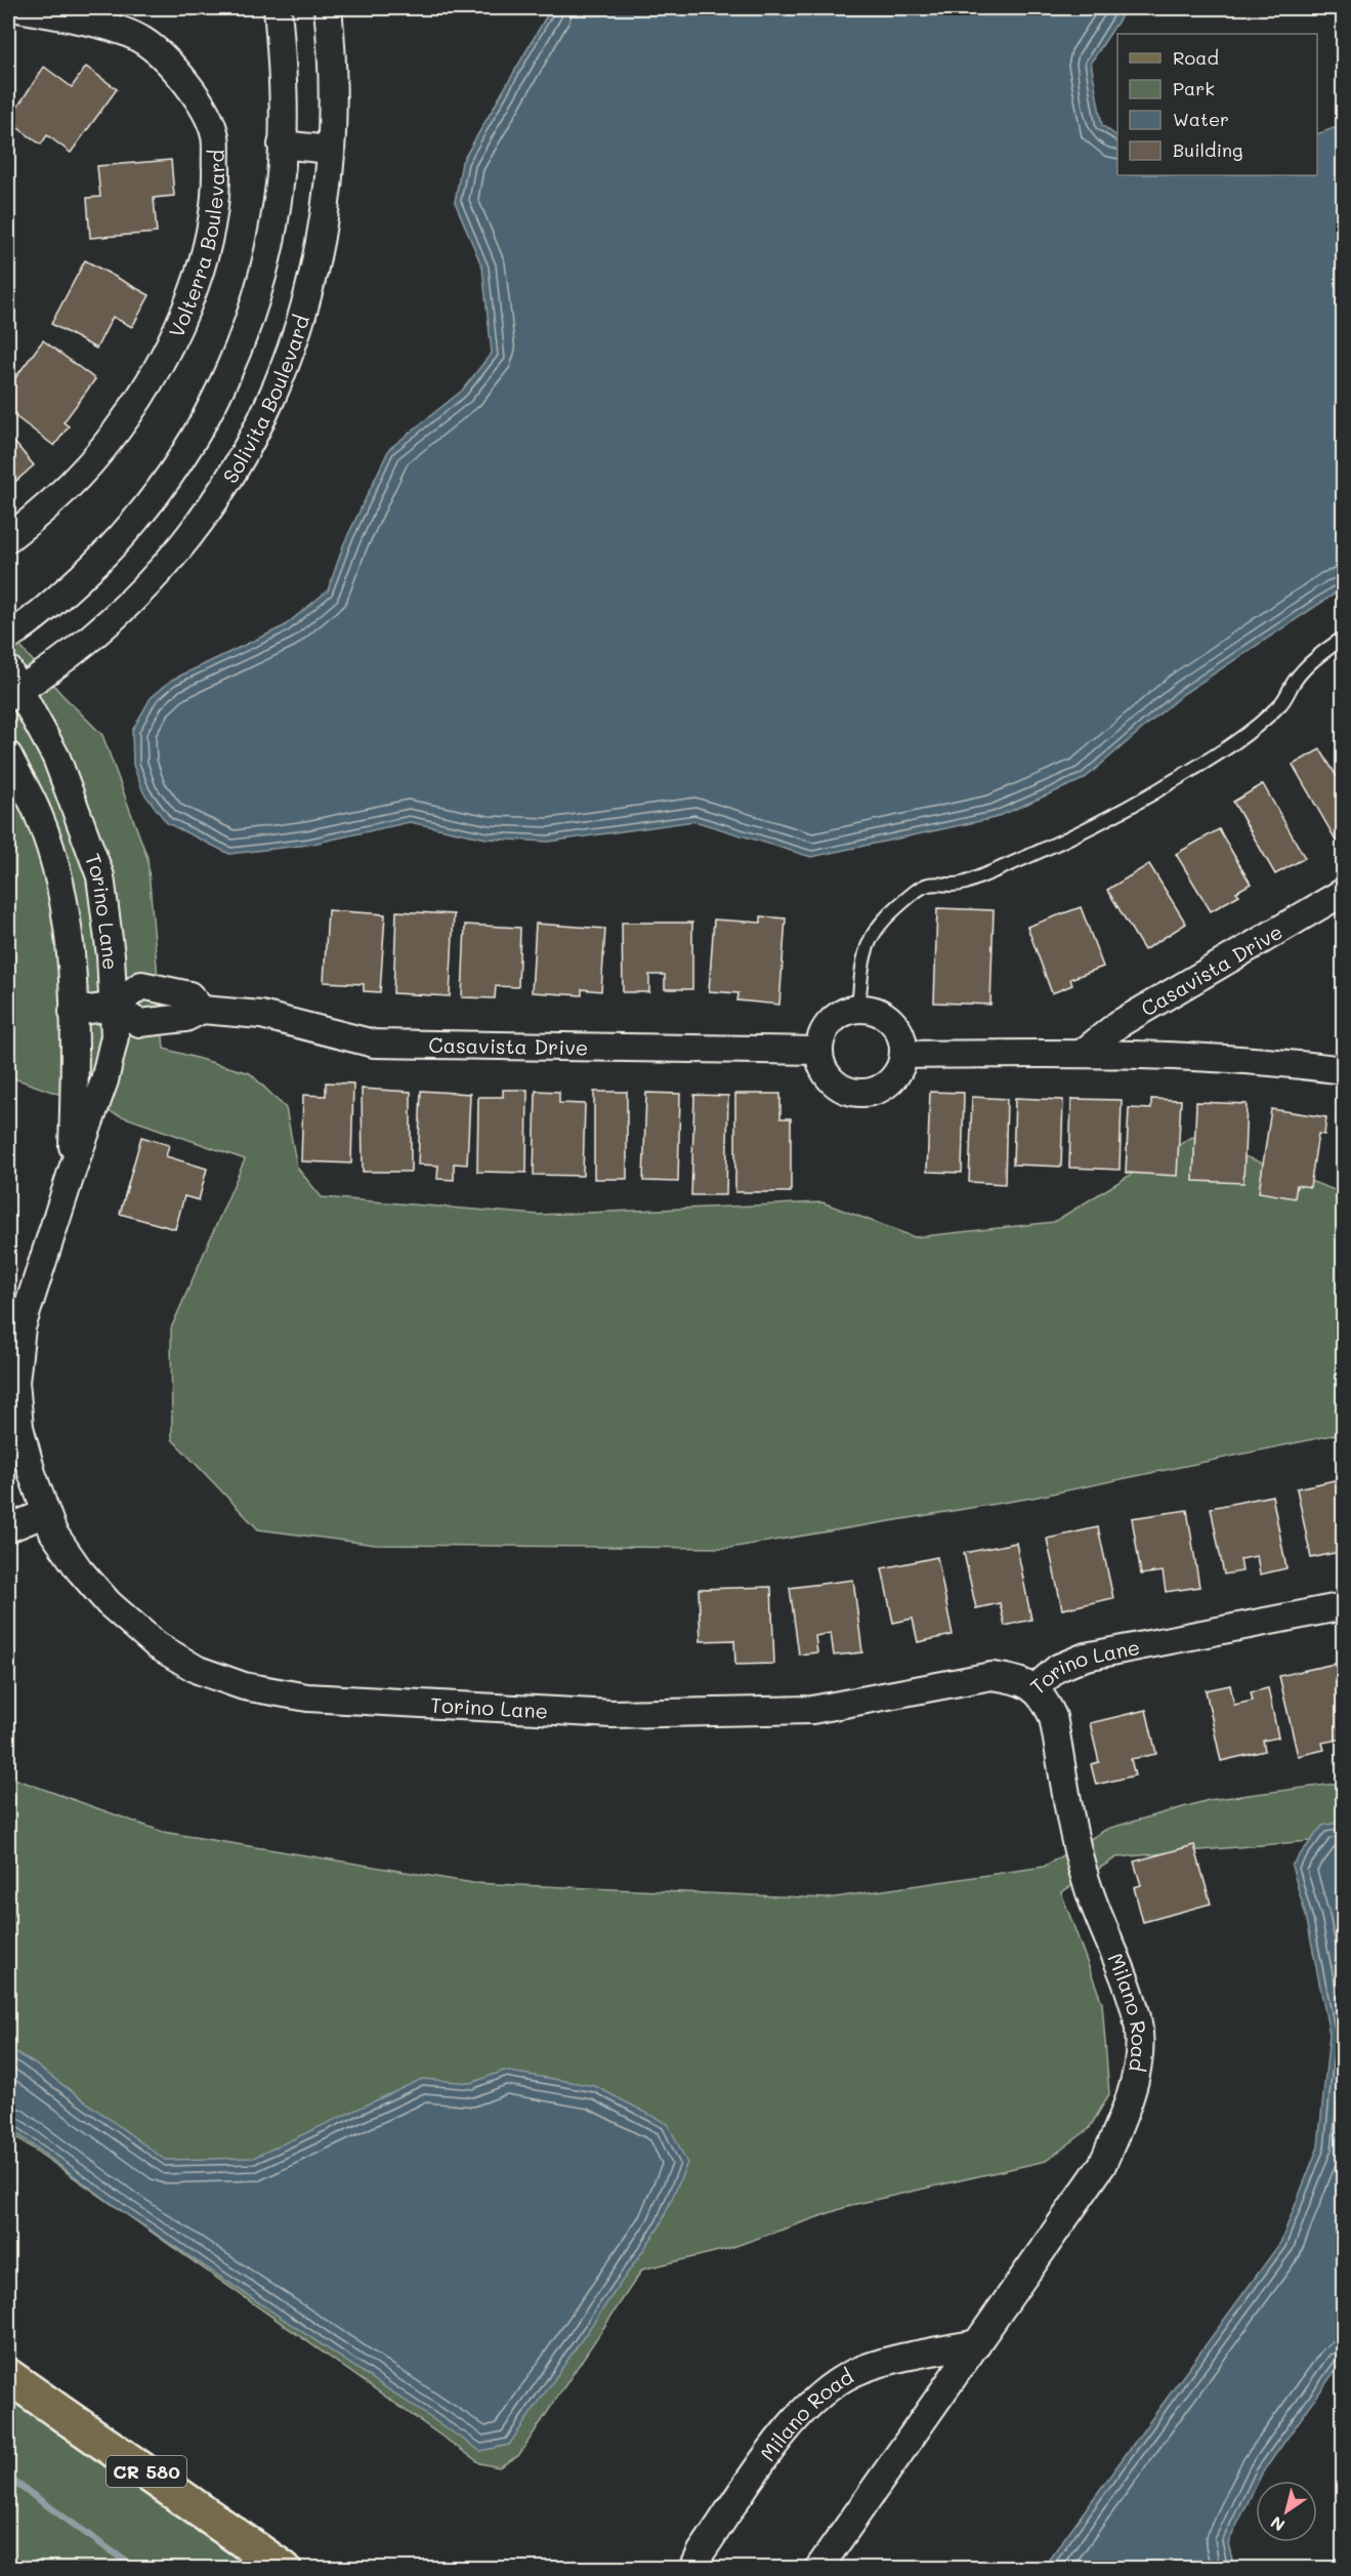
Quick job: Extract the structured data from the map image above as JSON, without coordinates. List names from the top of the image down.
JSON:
{
  "streets": {
    "main road": ["CR 580"],
    "street": [
      "Volterra Boulevard",
      "Solivita Boulevard",
      "Torino Lane",
      "Casavista Drive",
      "Milano Road"
    ]
  },
  "crossings": [
    ["Solivita Boulevard", "Torino Lane"],
    ["Torino Lane", "Casavista Drive"],
    ["Torino Lane", "Milano Road"]
  ],
  "legend": [
    "Road",
    "Park",
    "Water",
    "Building"
  ],
  "north": "bottom left"
}
